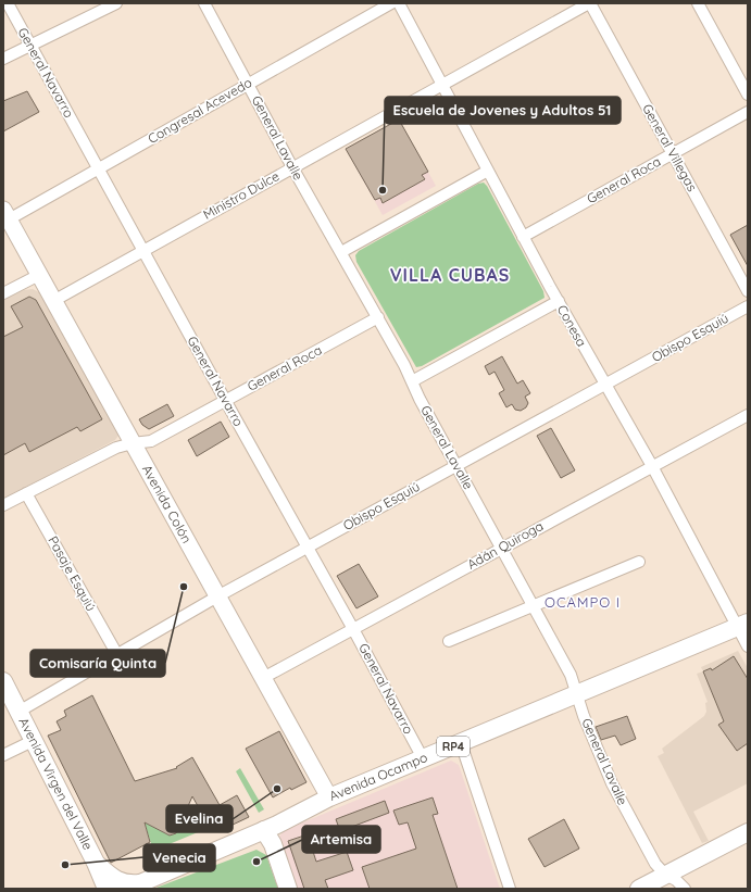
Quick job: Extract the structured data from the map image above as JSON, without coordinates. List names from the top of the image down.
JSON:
{
  "streets": {
    "main road": ["RP4", "Avenida Ocampo", "Avenida Virgen del Valle"],
    "street": [
      "General Navarro",
      "Congresal Acevedo",
      "General Lavalle",
      "General Villegas",
      "General Roca",
      "Ministro Dulce",
      "Conesa",
      "Obispo Esquiú",
      "Avenida Colón",
      "Adán Quiroga",
      "Pasaje Esquiú"
    ]
  },
  "crossings": [
    ["General Navarro", "Congresal Acevedo"],
    ["General Navarro", "General Roca"],
    ["General Navarro", "Ministro Dulce"],
    ["General Navarro", "Obispo Esquiú"],
    ["General Navarro", "Adán Quiroga"],
    ["General Navarro", "Avenida Ocampo"],
    ["Congresal Acevedo", "General Lavalle"],
    ["Congresal Acevedo", "Avenida Colón"],
    ["General Lavalle", "General Roca"],
    ["General Lavalle", "Ministro Dulce"],
    ["General Lavalle", "Obispo Esquiú"],
    ["General Lavalle", "Adán Quiroga"],
    ["General Lavalle", "Avenida Ocampo"],
    ["General Villegas", "General Roca"],
    ["General Villegas", "Ministro Dulce"],
    ["General Roca", "Conesa"],
    ["General Roca", "Avenida Colón"],
    ["General Roca", "Pasaje Esquiú"],
    ["Ministro Dulce", "Conesa"],
    ["Ministro Dulce", "Avenida Colón"],
    ["Conesa", "Obispo Esquiú"],
    ["Conesa", "Adán Quiroga"],
    ["Conesa", "Avenida Ocampo"],
    ["Obispo Esquiú", "Avenida Colón"],
    ["Obispo Esquiú", "Pasaje Esquiú"],
    ["Obispo Esquiú", "Avenida Virgen del Valle"],
    ["Avenida Colón", "Adán Quiroga"],
    ["Avenida Colón", "Avenida Ocampo"],
    ["Avenida Ocampo", "Avenida Virgen del Valle"]
  ],
  "districts": ["VILLA CUBAS", "OCAMPO I"],
  "places": [
    "Escuela de Jovenes y Adultos 51",
    "Comisaría Quinta",
    "Evelina",
    "Artemisa",
    "Venecia"
  ]
}
